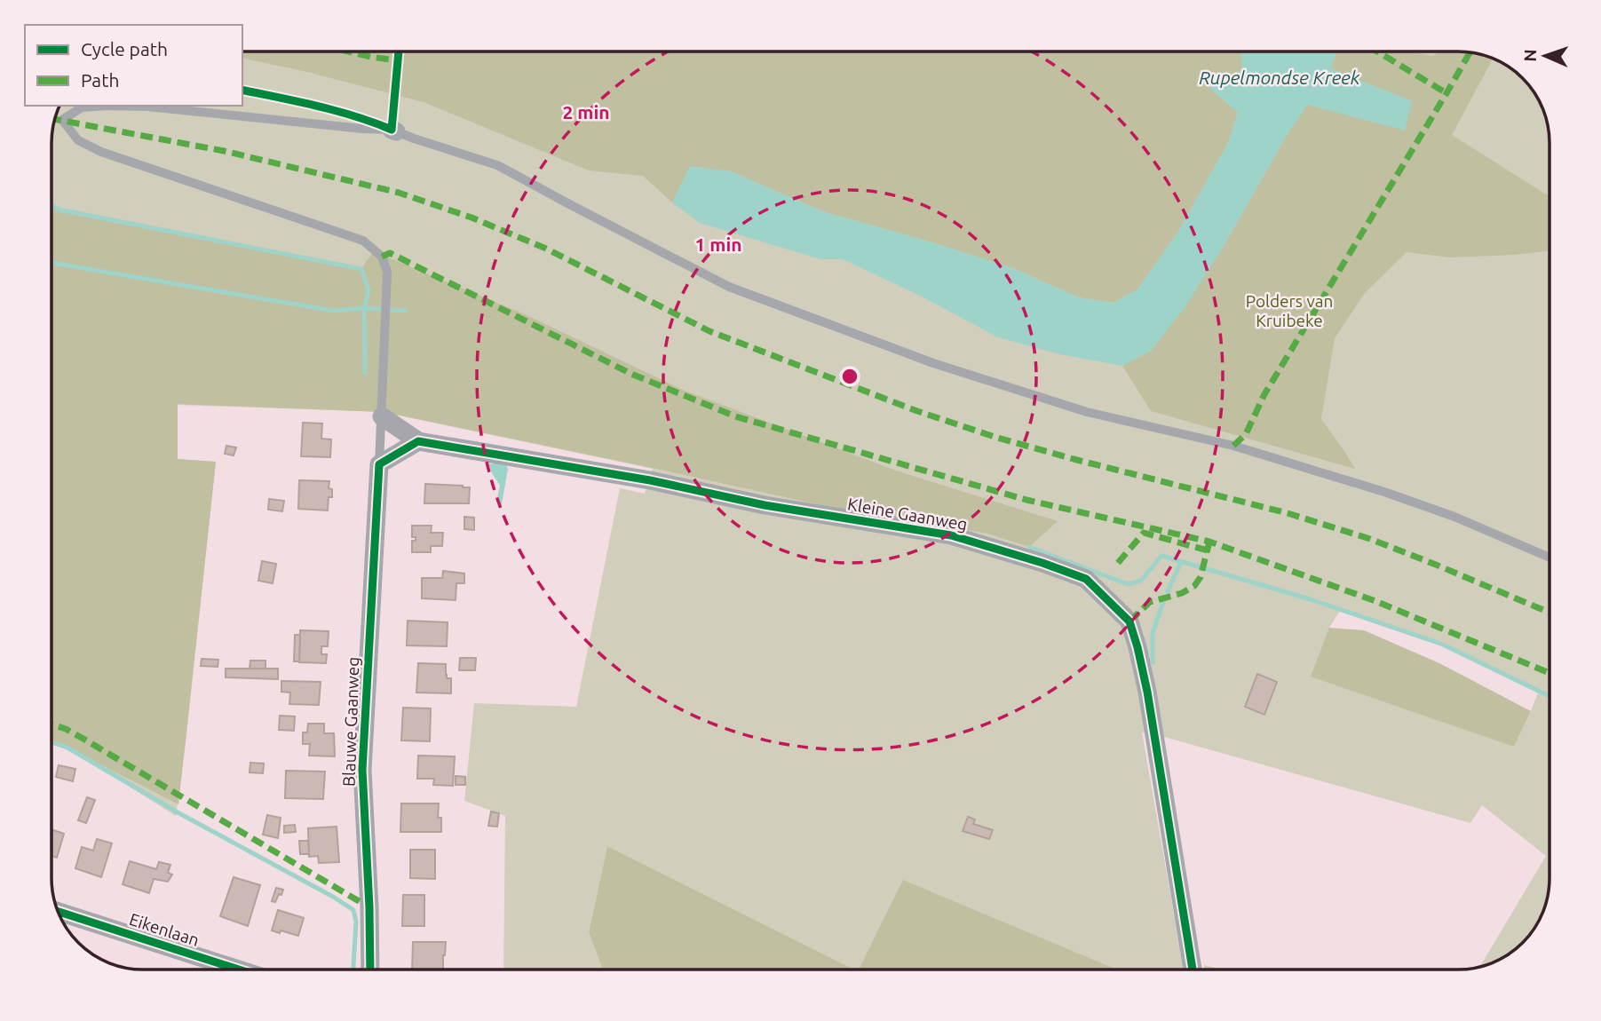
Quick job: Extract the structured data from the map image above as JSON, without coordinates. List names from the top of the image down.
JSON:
{
  "streets": {
    "street": ["Kleine Gaanweg", "Blauwe Gaanweg", "Eikenlaan"]
  },
  "water": ["Rupelmondse Kreek"],
  "parks": ["Polders van Kruibeke"],
  "legend": ["Cycle path", "Path"],
  "north": "left",
  "rings": ["2 min", "1 min"]
}
